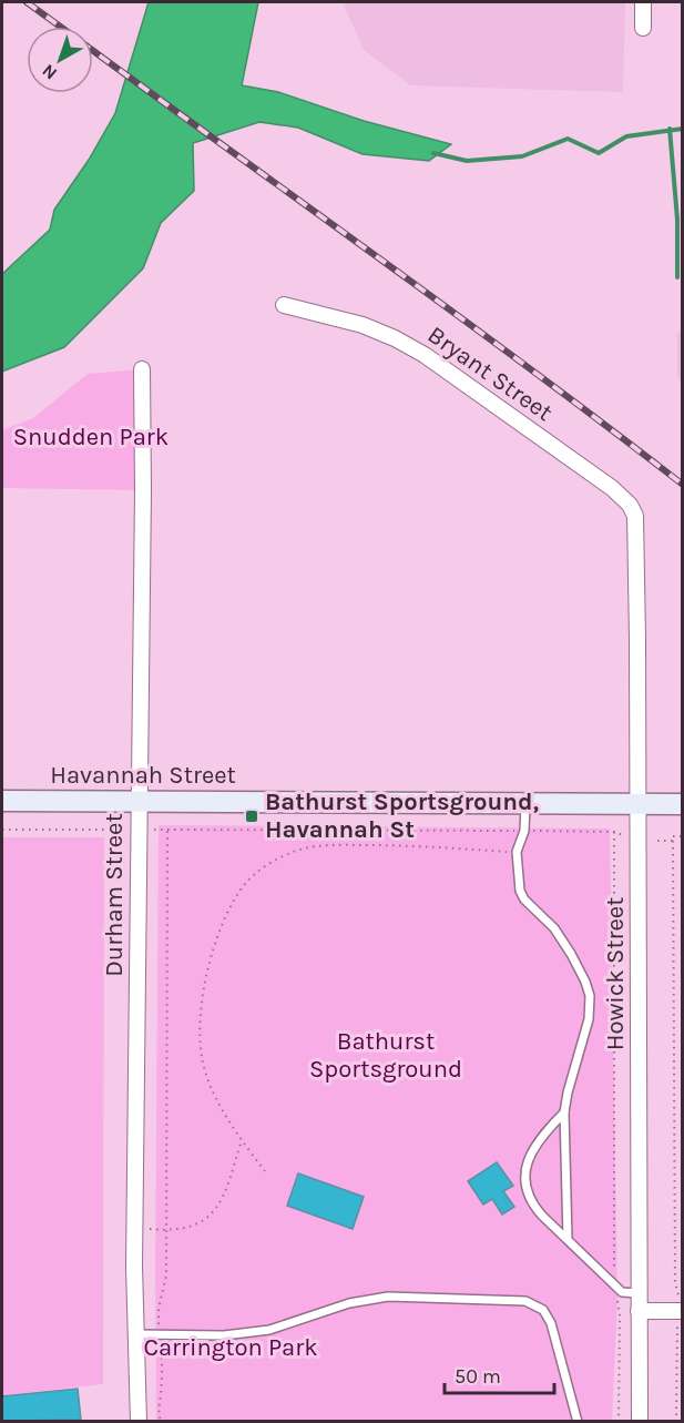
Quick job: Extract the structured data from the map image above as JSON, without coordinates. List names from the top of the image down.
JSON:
{
  "streets": {
    "street": [
      "Bryant Street",
      "Havannah Street",
      "Durham Street",
      "Howick Street"
    ]
  },
  "crossings": [
    ["Bryant Street", "Howick Street"],
    ["Havannah Street", "Durham Street"],
    ["Havannah Street", "Howick Street"]
  ],
  "parks": ["Snudden Park", "Bathurst Sportsground", "Carrington Park"],
  "places": {
    "transit": ["Bathurst Sportsground, Havannah St"]
  },
  "scale_bar": "50 m",
  "north": "bottom left"
}
